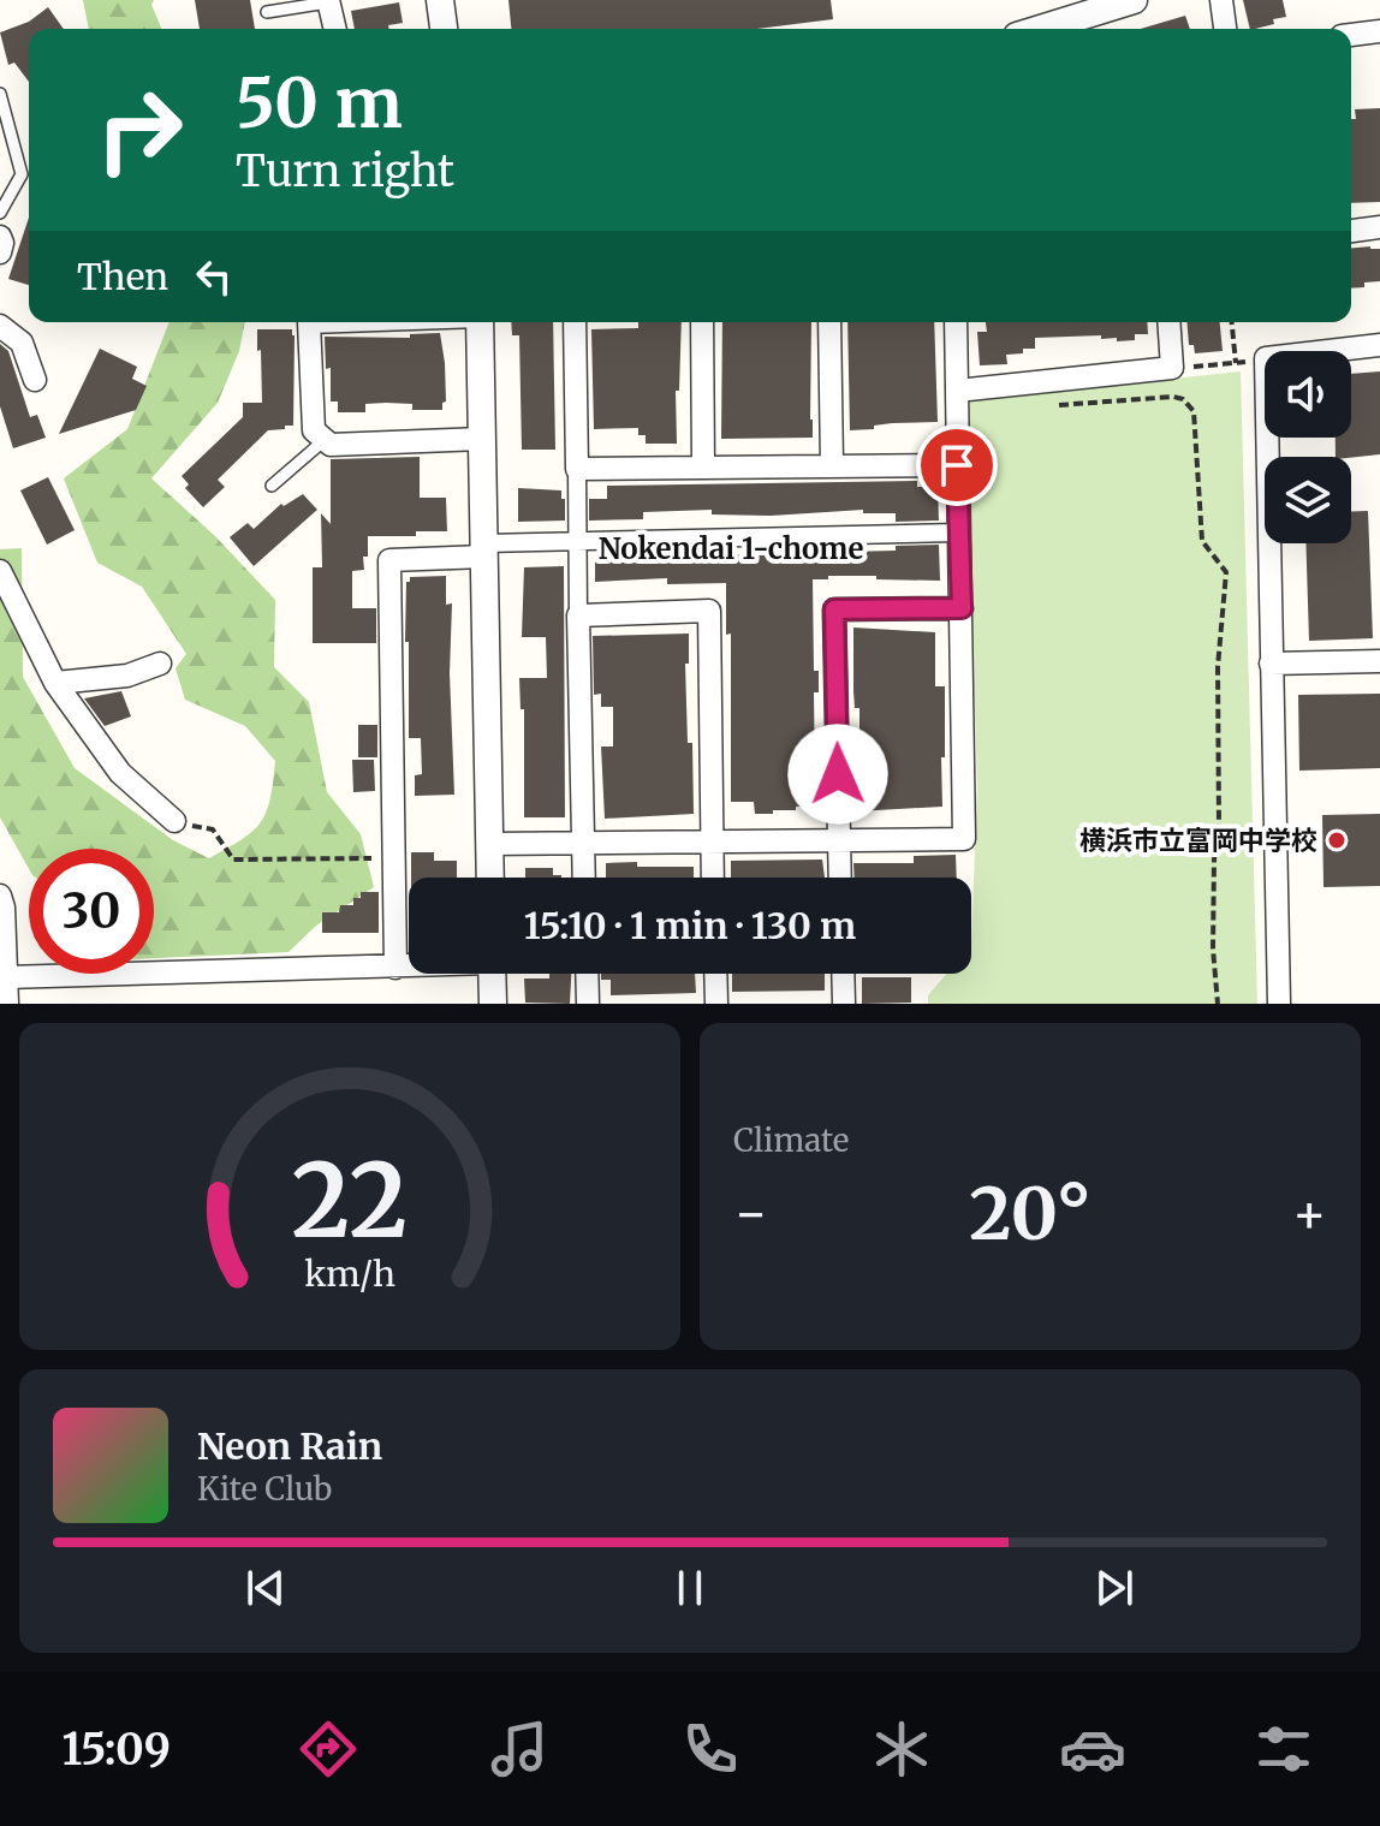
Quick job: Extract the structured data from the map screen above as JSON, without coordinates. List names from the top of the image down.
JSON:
{
  "districts": ["Nokendai 1-chome"],
  "places": ["横浜市立富岡中学校"],
  "page": {
    "turn": ["50 m", "Turn right"],
    "then": "Then",
    "limit": "30",
    "trip": "15:10 · 1 min · 130 m",
    "tile": "Climate",
    "heat": ["−", "20°", "+"],
    "song": ["Neon Rain", "Kite Club"],
    "tabs": "15:09",
    "gauge": ["22", "km/h"]
  }
}
